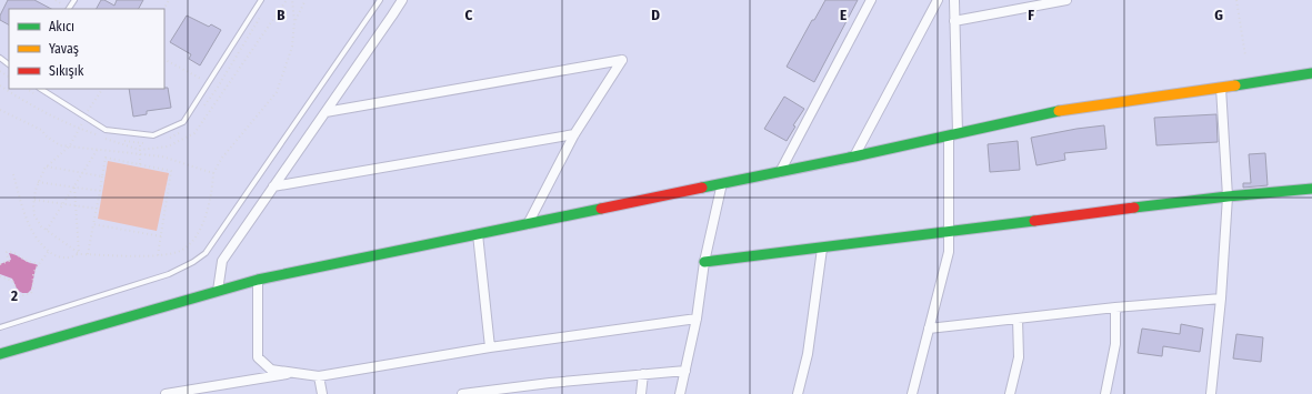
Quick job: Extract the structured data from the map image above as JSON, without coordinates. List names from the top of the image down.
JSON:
{
  "legend": ["Akıcı", "Yavaş", "Sıkışık"],
  "grid": {
    "columns": [
      "B",
      "C",
      "D",
      "E",
      "F",
      "G"
    ],
    "rows": ["2"]
  }
}
